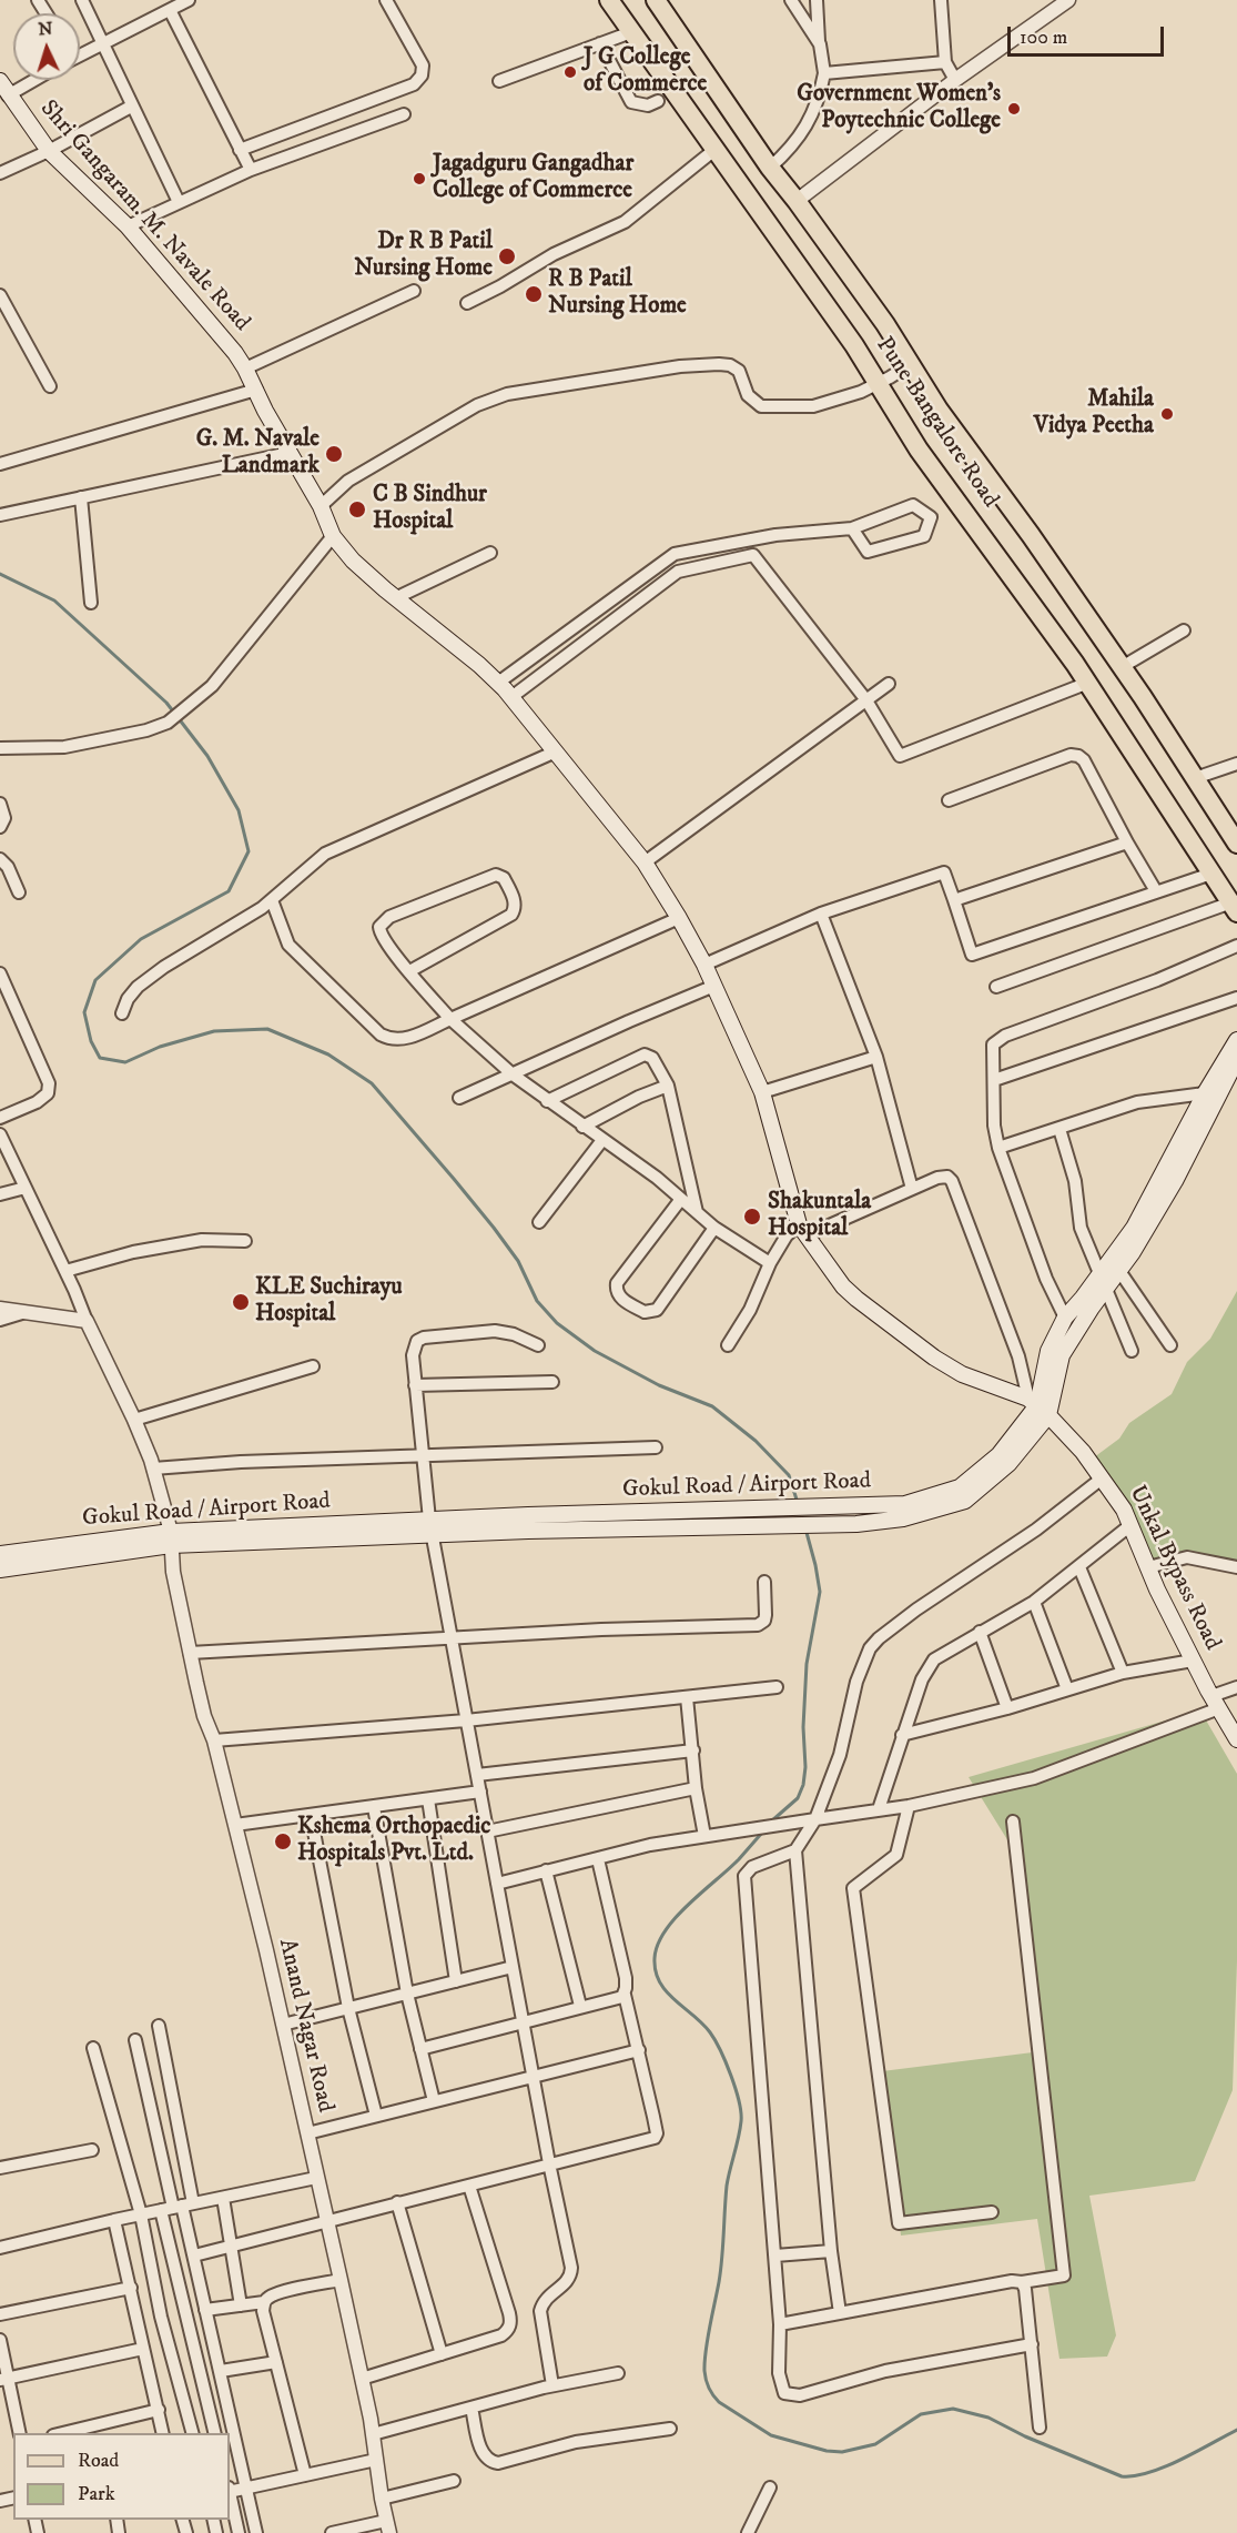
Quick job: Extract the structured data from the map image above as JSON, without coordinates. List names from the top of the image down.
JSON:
{
  "streets": {
    "main road": [
      "Shri Gangaram. M. Navale Road",
      "Pune Bangalore Road",
      "Gokul Road / Airport Road",
      "Unkal Bypass Road"
    ],
    "street": ["Anand Nagar Road"]
  },
  "crossings": [
    ["Shri Gangaram. M. Navale Road", "Gokul Road / Airport Road"],
    ["Shri Gangaram. M. Navale Road", "Unkal Bypass Road"],
    ["Gokul Road / Airport Road", "Unkal Bypass Road"],
    ["Gokul Road / Airport Road", "Anand Nagar Road"]
  ],
  "places": [
    "J G College of Commerce",
    "Government Women's Poytechnic College",
    "Jagadguru Gangadhar College of Commerce",
    "Dr R B Patil Nursing Home",
    "R B Patil Nursing Home",
    "Mahila Vidya Peetha",
    "G. M. Navale Landmark",
    "C B Sindhur Hospital",
    "Shakuntala Hospital",
    "KLE Suchirayu Hospital",
    "Kshema Orthopaedic Hospitals Pvt. Ltd."
  ],
  "legend": ["Road", "Park"],
  "scale_bar": "100 m",
  "north": "top"
}
